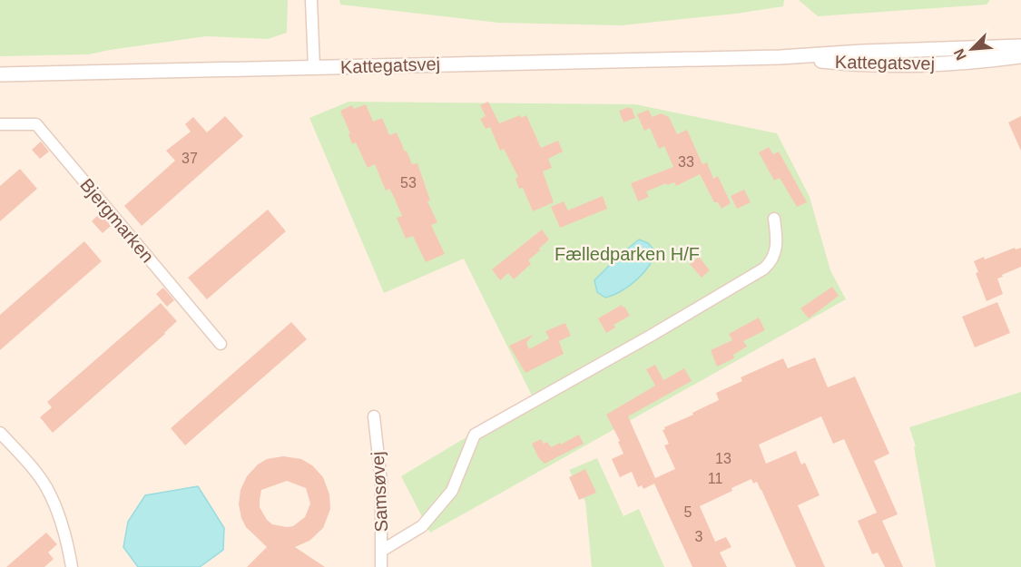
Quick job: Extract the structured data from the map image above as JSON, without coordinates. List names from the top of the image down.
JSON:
{
  "streets": {
    "street": ["Kattegatsvej", "Bjergmarken", "Samsøvej"]
  },
  "parks": ["Fælledparken H/F"],
  "house_numbers": [
    "37",
    "33",
    "53",
    "13",
    "11",
    "5",
    "3"
  ],
  "north": "bottom left"
}
